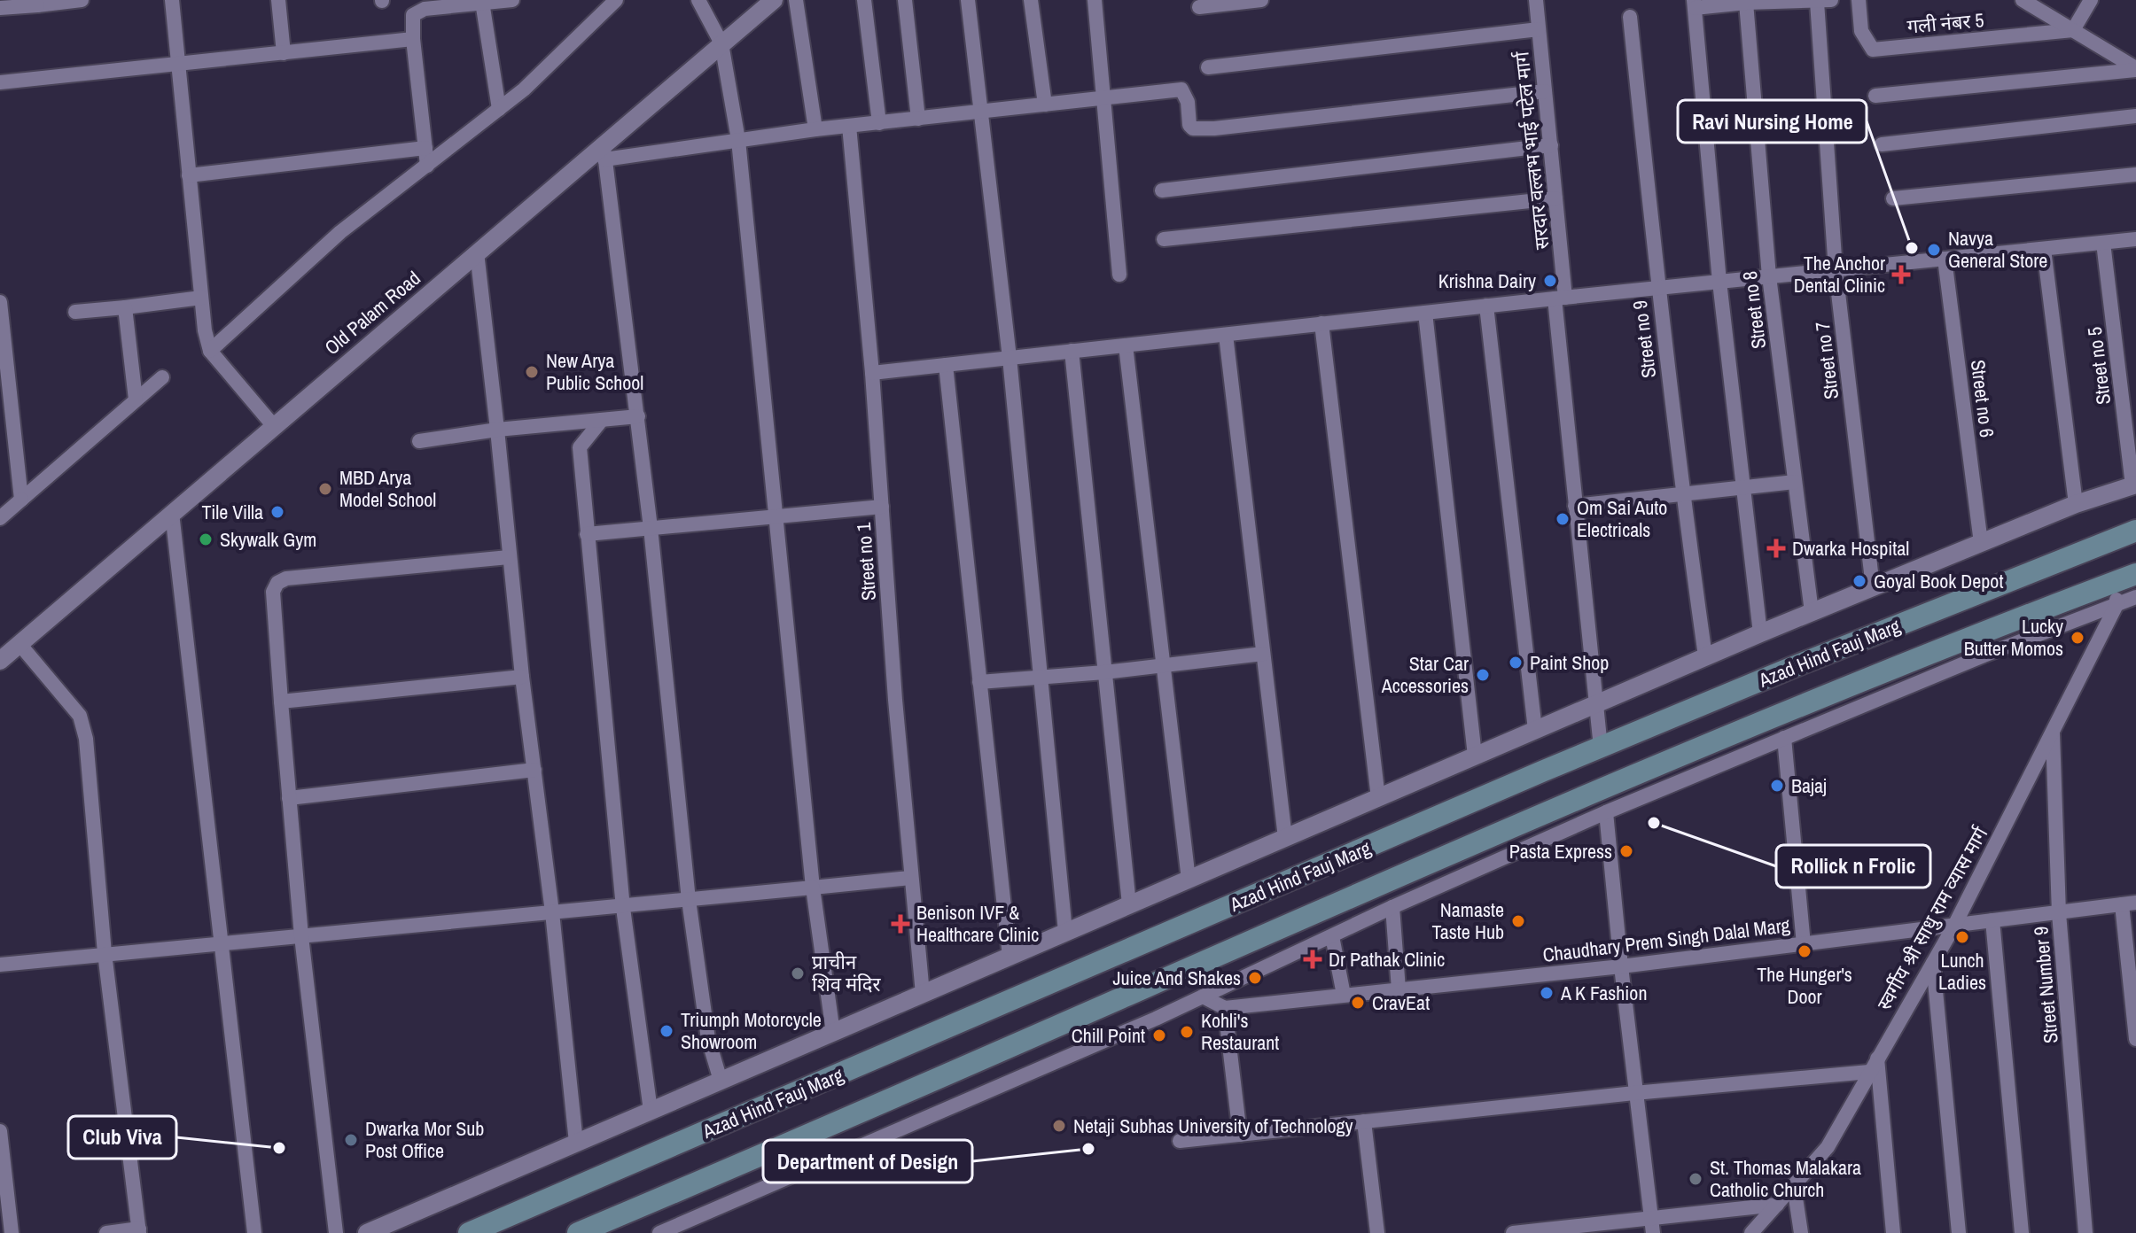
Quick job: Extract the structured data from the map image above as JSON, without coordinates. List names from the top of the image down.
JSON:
{
  "streets": {
    "main road": ["Azad Hind Fauj Marg"],
    "street": [
      "गली नंबर 5",
      "सरदार वल्लभ भाई पटेल मार्ग",
      "Street no 8",
      "Old Palam Road",
      "Street no 9",
      "Street no 7",
      "Street no 5",
      "Street no 6",
      "Street no 1",
      "स्वर्गीय श्री साधु राम व्यास मार्ग",
      "Chaudhary Prem Singh Dalal Marg",
      "Street Number 9"
    ]
  },
  "crossings": [
    ["सरदार वल्लभ भाई पटेल मार्ग", "Azad Hind Fauj Marg"],
    ["Azad Hind Fauj Marg", "स्वर्गीय श्री साधु राम व्यास मार्ग"],
    ["स्वर्गीय श्री साधु राम व्यास मार्ग", "Chaudhary Prem Singh Dalal Marg"],
    ["स्वर्गीय श्री साधु राम व्यास मार्ग", "Street Number 9"],
    ["Chaudhary Prem Singh Dalal Marg", "Street Number 9"]
  ],
  "places": {
    "other": [
      "Ravi Nursing Home",
      "Navya General Store",
      "Krishna Dairy",
      "New Arya Public School",
      "MBD Arya Model School",
      "Tile Villa",
      "Om Sai Auto Electricals",
      "Skywalk Gym",
      "Goyal Book Depot",
      "Lucky Butter Momos",
      "Paint Shop",
      "Star Car Accessories",
      "Bajaj",
      "Rollick n Frolic",
      "Pasta Express",
      "Namaste Taste Hub",
      "Lunch Ladies",
      "The Hunger's Door",
      "प्राचीन शिव मंदिर",
      "Juice And Shakes",
      "A K Fashion",
      "CravEat",
      "Triumph Motorcycle Showroom",
      "Kohli's Restaurant",
      "Chill Point",
      "Netaji Subhas University of Technology",
      "Dwarka Mor Sub Post Office",
      "Club Viva",
      "Department of Design",
      "St. Thomas Malakara Catholic Church"
    ],
    "health": [
      "The Anchor Dental Clinic",
      "Dwarka Hospital",
      "Benison IVF & Healthcare Clinic",
      "Dr Pathak Clinic"
    ]
  }
}
